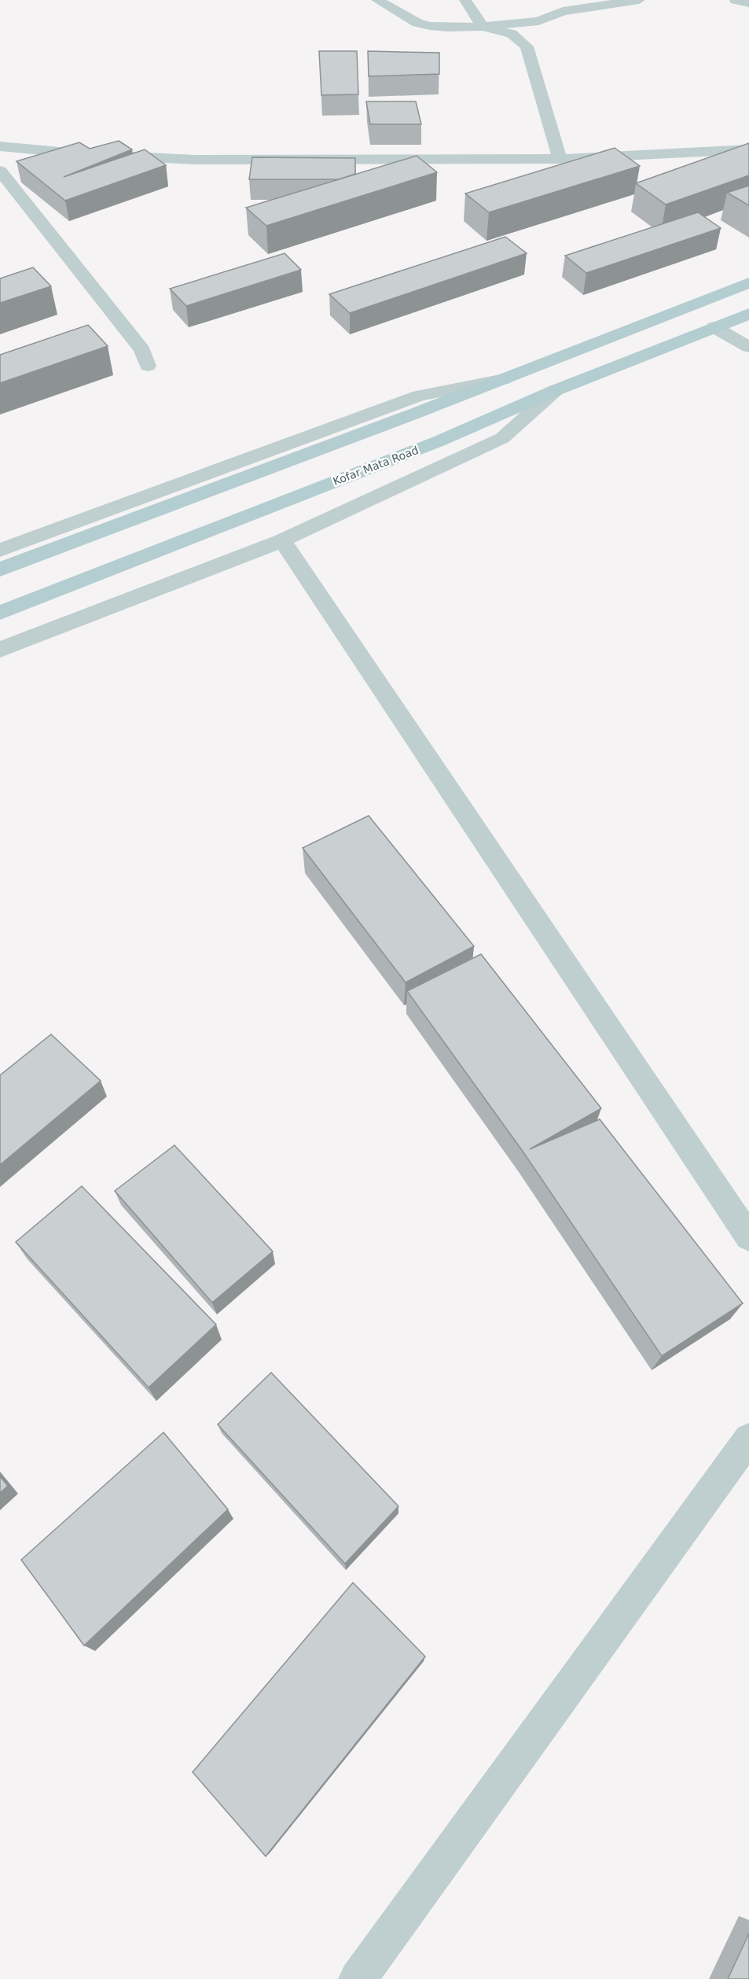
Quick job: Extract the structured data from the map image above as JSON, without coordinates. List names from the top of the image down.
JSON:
{
  "streets": {
    "main road": ["Kofar Mata Road"]
  }
}
